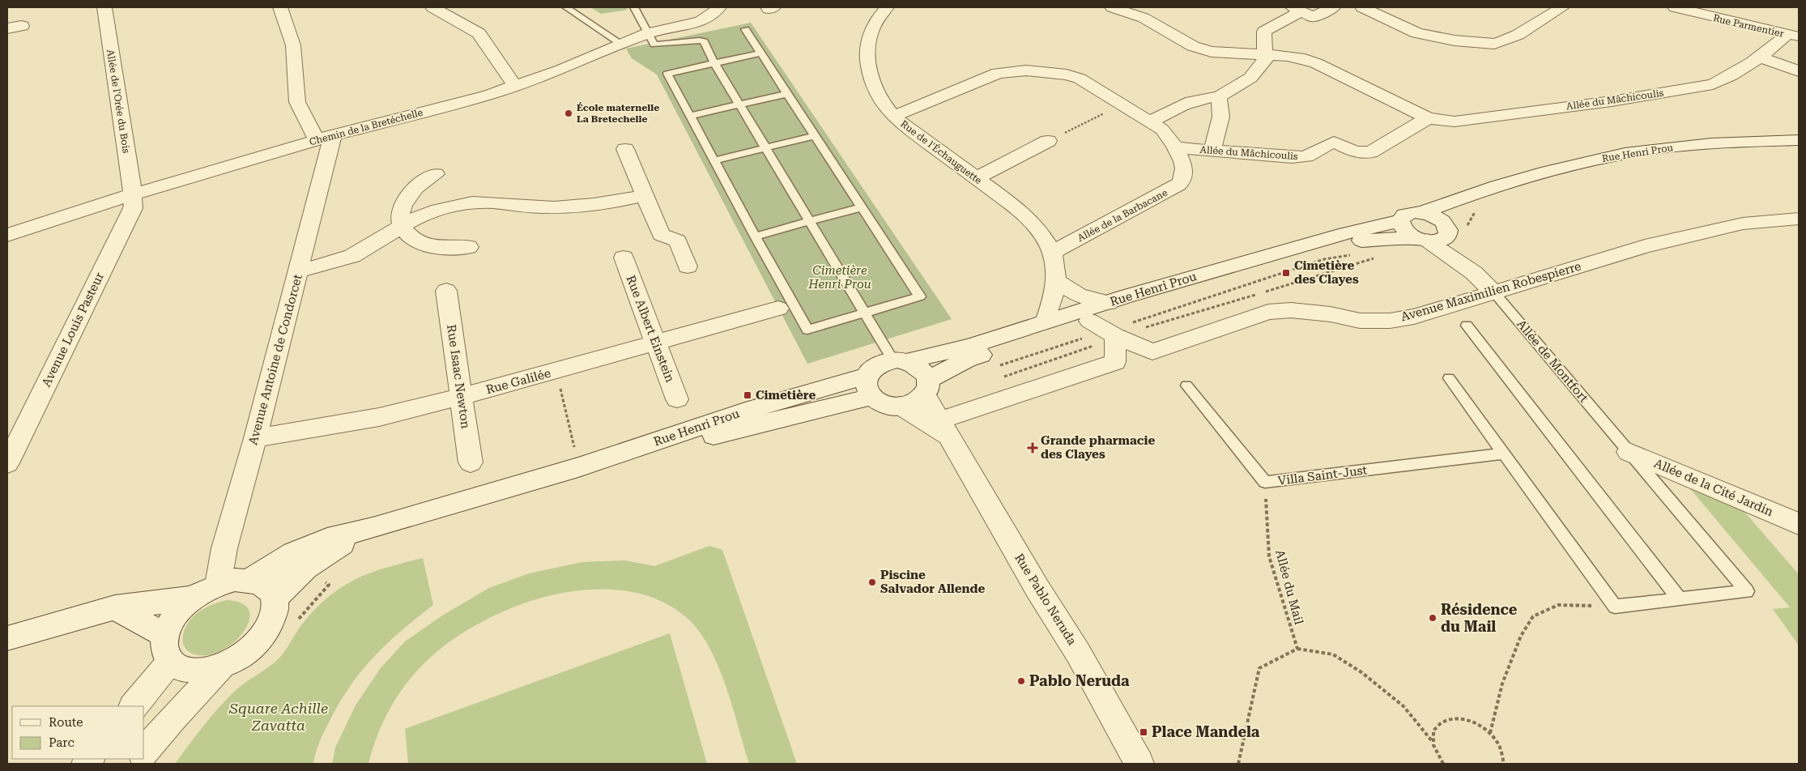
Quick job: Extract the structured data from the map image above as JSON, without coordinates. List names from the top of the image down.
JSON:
{
  "streets": {
    "street": [
      "Rue Parmentier",
      "Allée du Mâchicoulis",
      "Allée de l'Orée du Bois",
      "Chemin de la Bretéchelle",
      "Rue de l'Échauguette",
      "Rue Henri Prou",
      "Allée de la Barbacane",
      "Avenue Maximilien Robespierre",
      "Rue Albert Einstein",
      "Avenue Louis Pasteur",
      "Avenue Antoine de Condorcet",
      "Allée de Montfort",
      "Rue Isaac Newton",
      "Rue Galilée",
      "Allée de la Cité Jardin",
      "Rue Pablo Neruda"
    ],
    "lane": ["Villa Saint-Just"],
    "path": ["Allée du Mail"]
  },
  "crossings": [
    ["Rue Parmentier", "Allée du Mâchicoulis"],
    ["Allée du Mâchicoulis", "Allée de la Barbacane"],
    ["Allée de l'Orée du Bois", "Chemin de la Bretéchelle"],
    ["Allée de l'Orée du Bois", "Avenue Louis Pasteur"],
    ["Chemin de la Bretéchelle", "Avenue Louis Pasteur"],
    ["Chemin de la Bretéchelle", "Avenue Antoine de Condorcet"],
    ["Rue de l'Échauguette", "Rue Henri Prou"],
    ["Rue de l'Échauguette", "Allée de la Barbacane"],
    ["Rue Henri Prou", "Avenue Maximilien Robespierre"],
    ["Rue Henri Prou", "Avenue Antoine de Condorcet"],
    ["Rue Henri Prou", "Allée de Montfort"],
    ["Rue Henri Prou", "Rue Pablo Neruda"],
    ["Avenue Maximilien Robespierre", "Allée de Montfort"],
    ["Rue Albert Einstein", "Rue Galilée"],
    ["Avenue Antoine de Condorcet", "Rue Galilée"],
    ["Allée de Montfort", "Allée de la Cité Jardin"],
    ["Rue Isaac Newton", "Rue Galilée"],
    ["Villa Saint-Just", "Allée du Mail"]
  ],
  "parks": ["Cimetière Henri Prou", "Square Achille Zavatta"],
  "places": {
    "other": [
      "École maternelle La Bretechelle",
      "Piscine Salvador Allende",
      "Résidence du Mail",
      "Pablo Neruda"
    ],
    "transit": ["Cimetière des Clayes", "Cimetière", "Place Mandela"],
    "health": ["Grande pharmacie des Clayes"]
  },
  "legend": ["Route", "Parc"]
}
